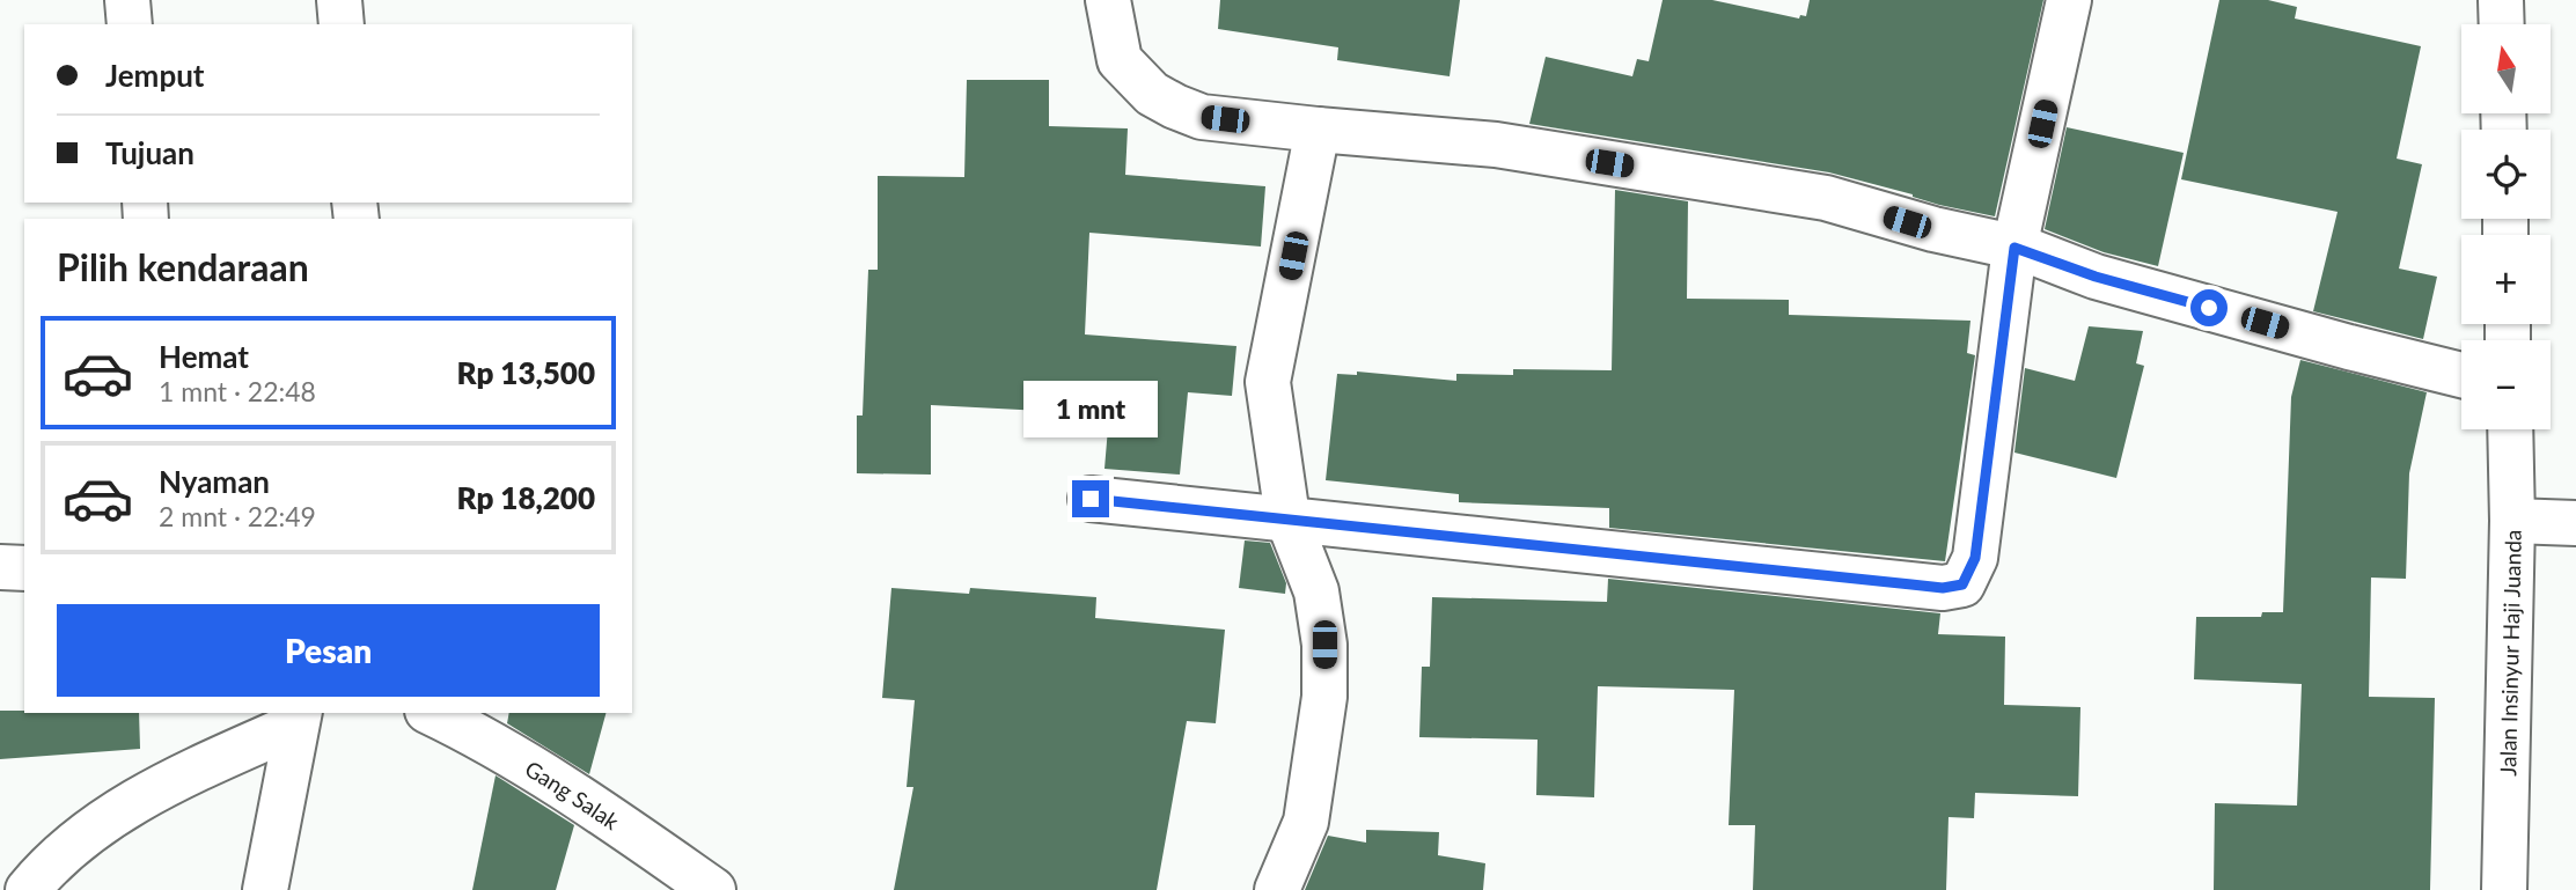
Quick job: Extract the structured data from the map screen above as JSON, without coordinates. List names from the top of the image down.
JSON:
{
  "streets": {
    "street": ["Jalan Insinyur Haji Juanda", "Gang Salak"]
  },
  "north": "top",
  "page": {
    "map_buttons": ["+", "−"],
    "banner": ["Jemput", "Tujuan"],
    "heading": "Pilih kendaraan",
    "list": [
      {
        "name": "Hemat",
        "note": "1 mnt · 22:48",
        "value": "Rp 13,500"
      },
      {
        "name": "Nyaman",
        "note": "2 mnt · 22:49",
        "value": "Rp 18,200"
      }
    ],
    "bubble": "1 mnt",
    "buttons": "Pesan"
  }
}
